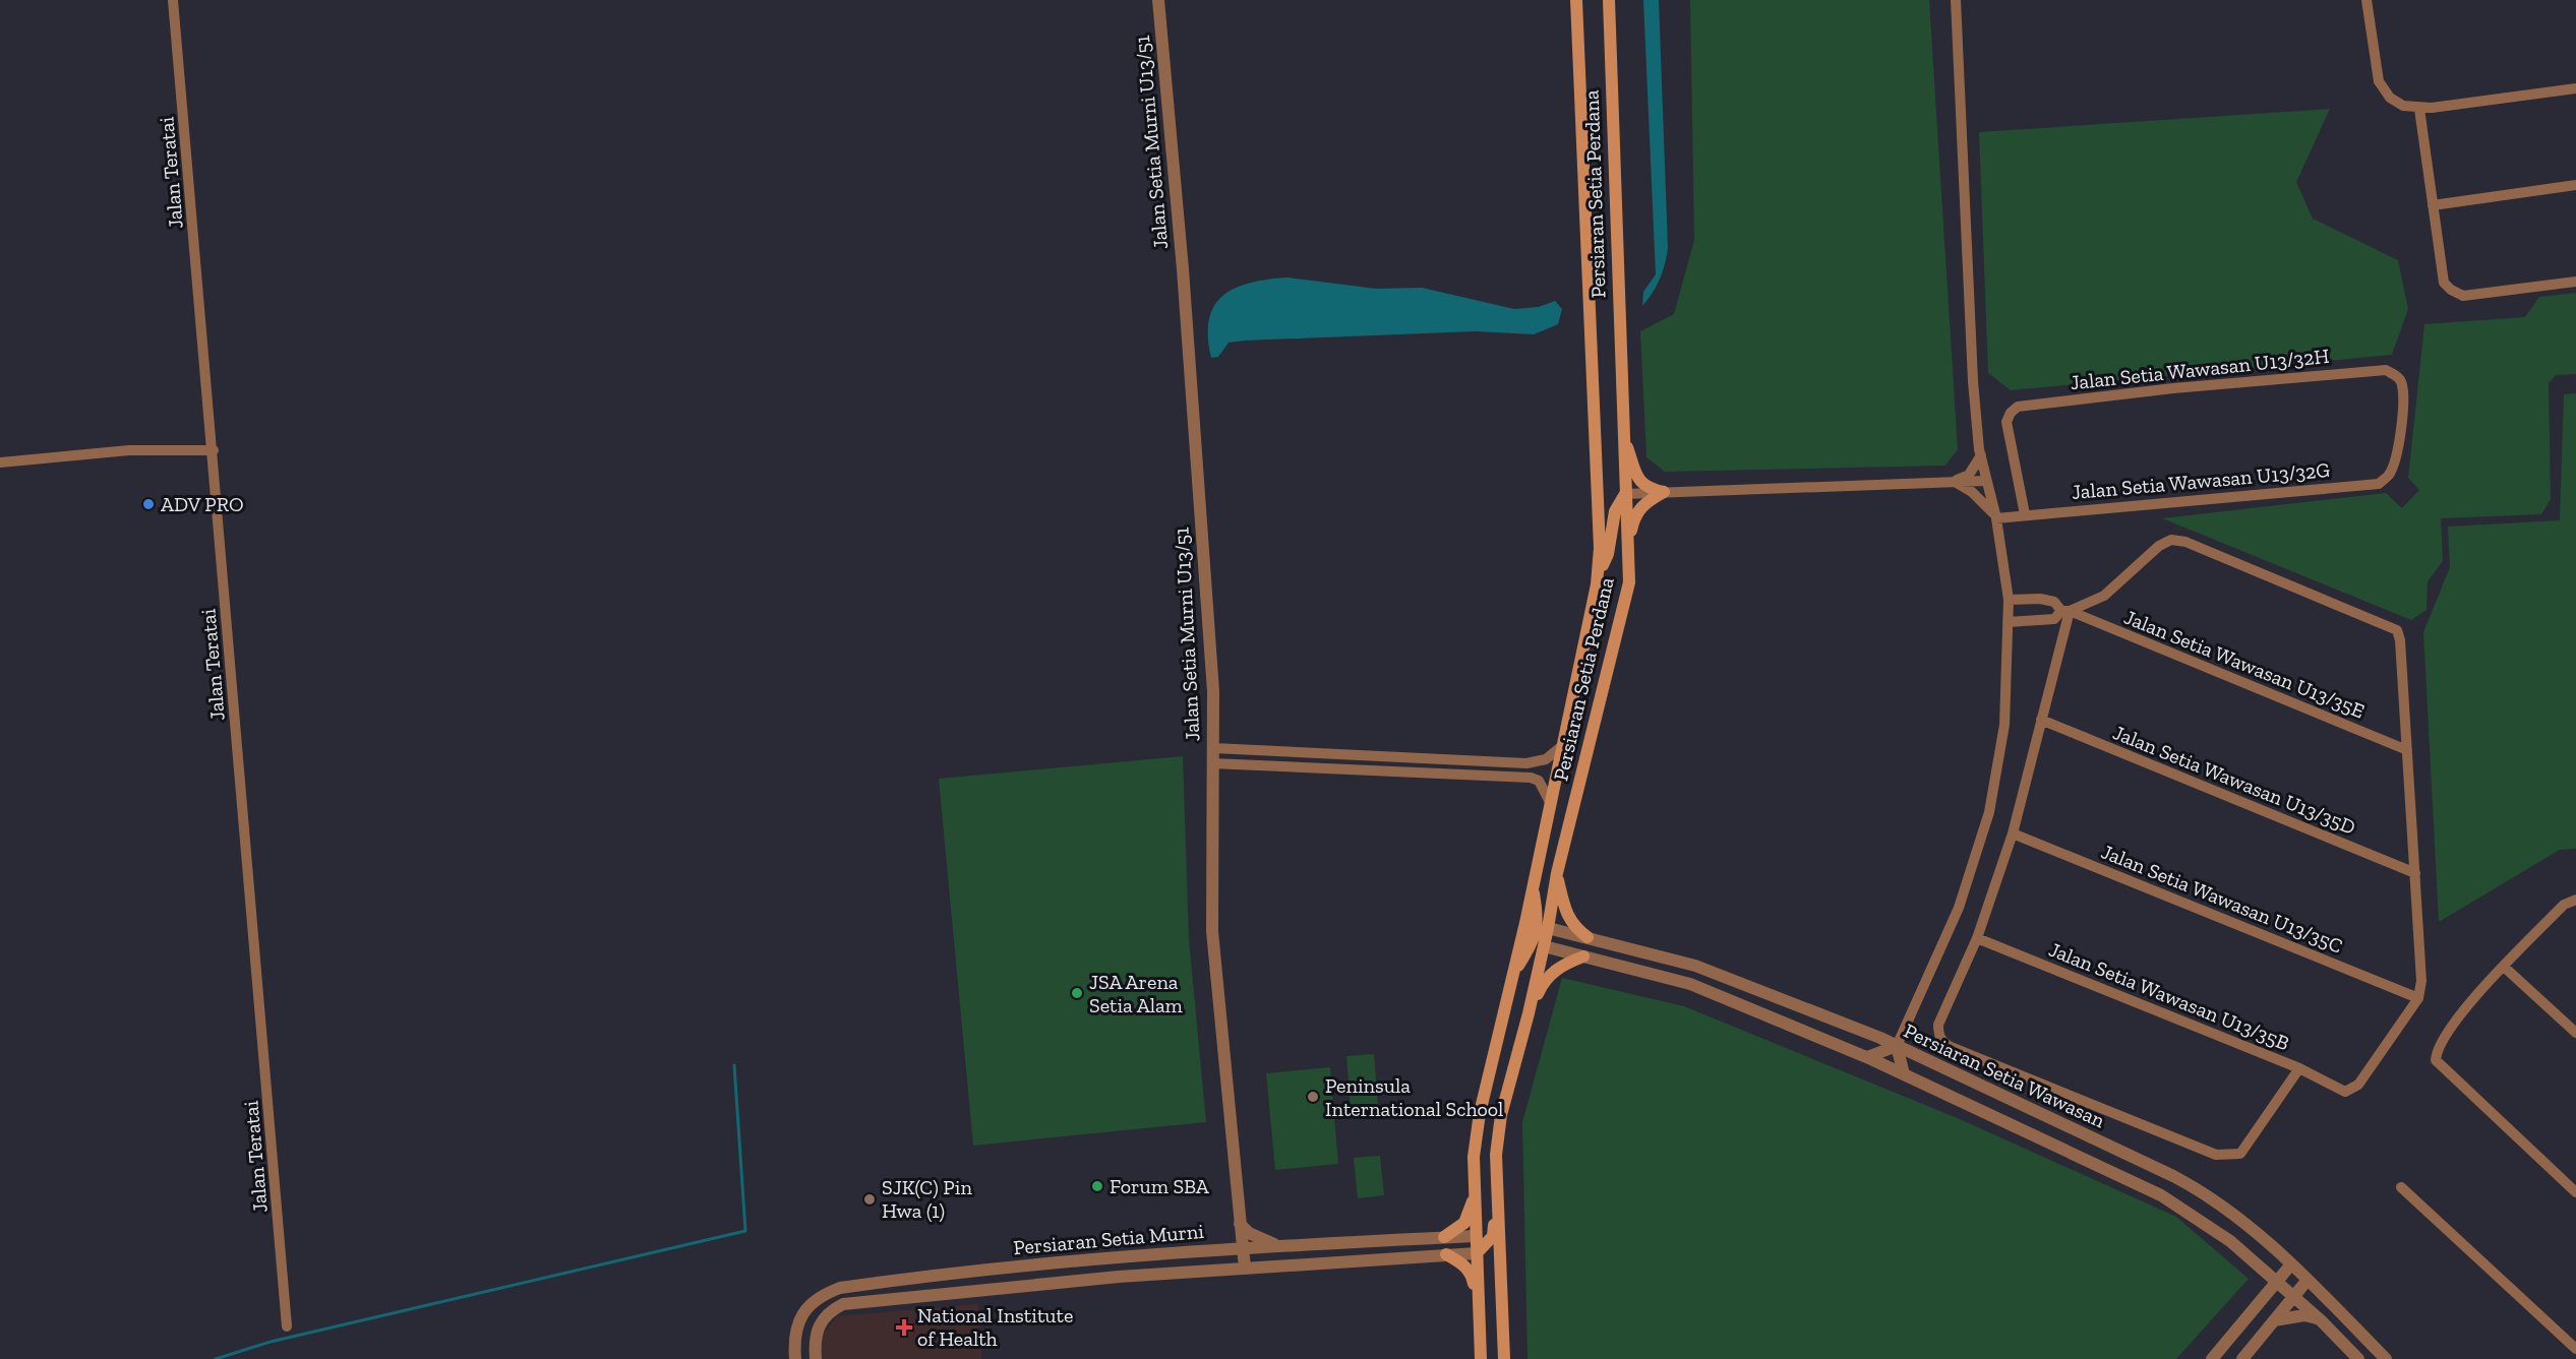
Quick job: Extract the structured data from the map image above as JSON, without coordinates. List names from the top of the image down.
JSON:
{
  "streets": {
    "main road": ["Persiaran Setia Perdana"],
    "street": [
      "Jalan Setia Murni U13/51",
      "Jalan Teratai",
      "Jalan Setia Wawasan U13/32H",
      "Jalan Setia Wawasan U13/32G",
      "Jalan Setia Wawasan U13/35E",
      "Jalan Setia Wawasan U13/35D",
      "Jalan Setia Wawasan U13/35C",
      "Jalan Setia Wawasan U13/35B",
      "Persiaran Setia Wawasan",
      "Persiaran Setia Murni"
    ]
  },
  "crossings": [
    ["Jalan Setia Murni U13/51", "Persiaran Setia Murni"],
    ["Persiaran Setia Perdana", "Persiaran Setia Wawasan"],
    ["Persiaran Setia Perdana", "Persiaran Setia Murni"],
    ["Jalan Setia Wawasan U13/32H", "Jalan Setia Wawasan U13/32G"],
    ["Jalan Setia Wawasan U13/35C", "Jalan Setia Wawasan U13/35B"]
  ],
  "places": {
    "other": [
      "ADV PRO",
      "JSA Arena Setia Alam",
      "Peninsula International School",
      "Forum SBA",
      "SJK(C) Pin Hwa (1)"
    ],
    "health": ["National Institute of Health"]
  }
}
